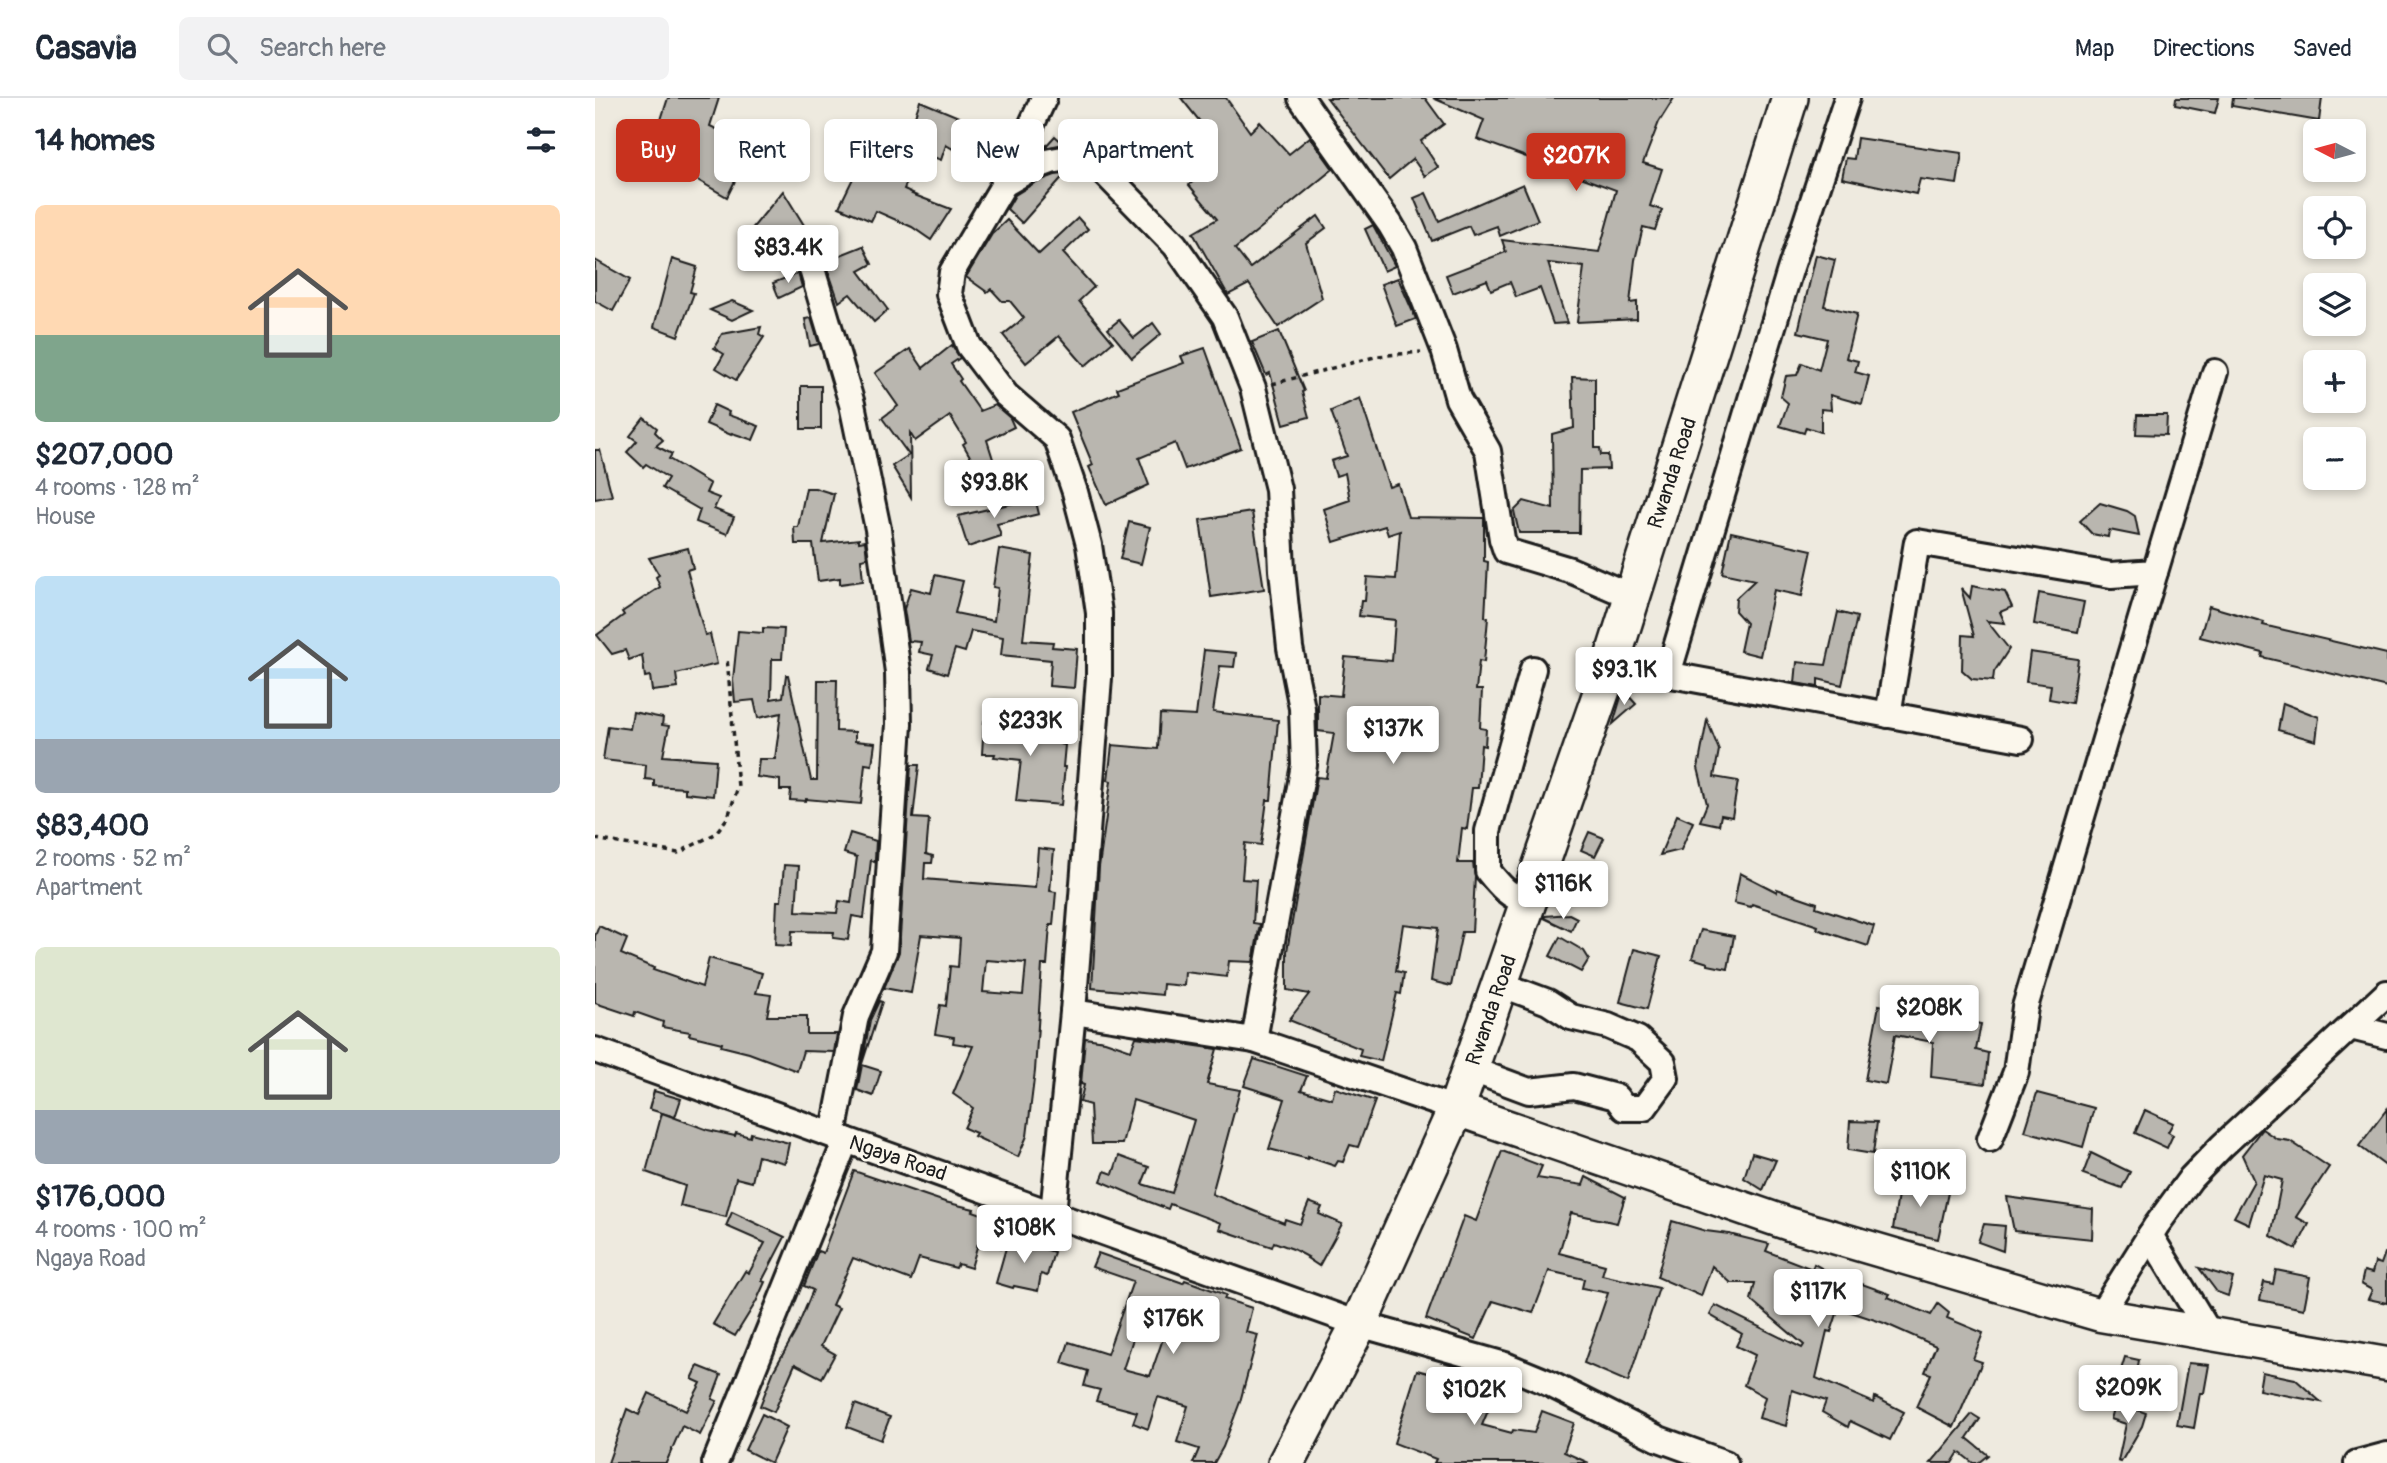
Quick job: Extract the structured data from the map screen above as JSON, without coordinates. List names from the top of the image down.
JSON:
{
  "streets": {
    "highway": ["Rwanda Road"],
    "street": ["Ngaya Road"]
  },
  "crossings": [
    ["Rwanda Road", "Ngaya Road"]
  ],
  "north": "left",
  "page": {
    "header": "Casavia",
    "search": "Search here",
    "nav": ["Map", "Directions", "Saved"],
    "heading": "14 homes",
    "map_buttons": ["+", "−"],
    "chip": [
      "Buy",
      "Rent",
      "Filters",
      "New",
      "Apartment"
    ],
    "price": [
      "$207K",
      "$83.4K",
      "$93.8K",
      "$93.1K",
      "$233K",
      "$137K",
      "$116K",
      "$208K",
      "$110K",
      "$108K",
      "$117K",
      "$176K",
      "$209K",
      "$102K"
    ],
    "list": [
      {
        "name": "$207,000",
        "note": "4 rooms · 128 m² · House"
      },
      {
        "name": "$83,400",
        "note": "2 rooms · 52 m² · Apartment"
      },
      {
        "name": "$176,000",
        "note": "4 rooms · 100 m² · Ngaya Road"
      }
    ]
  }
}
